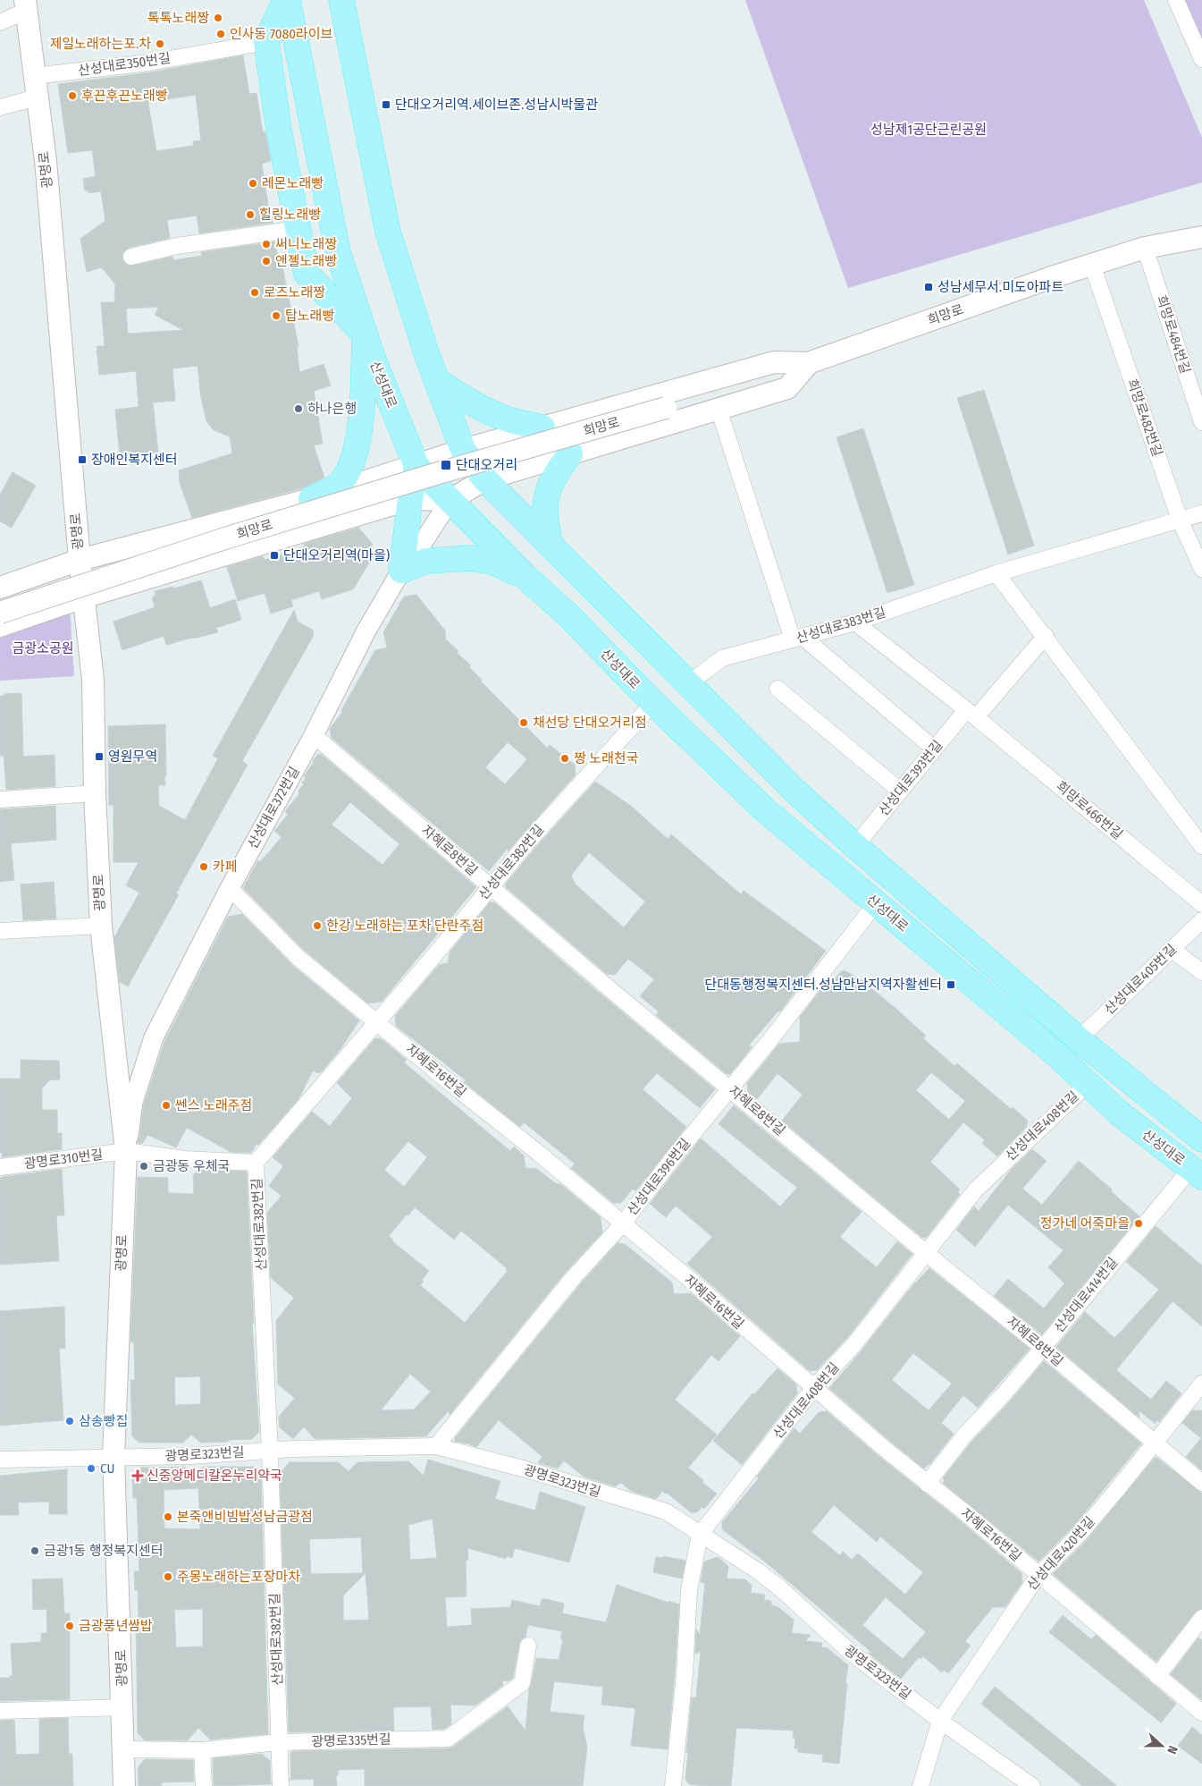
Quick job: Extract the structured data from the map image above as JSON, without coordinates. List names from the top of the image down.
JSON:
{
  "streets": {
    "main road": ["광명로", "희망로", "산성대로"],
    "street": [
      "산성대로350번길",
      "희망로484번길",
      "희망로482번길",
      "산성대로383번길",
      "산성대로393번길",
      "산성대로372번길",
      "희망로466번길",
      "자혜로8번길",
      "산성대로382번길",
      "산성대로405번길",
      "자혜로16번길",
      "산성대로408번길",
      "광명로310번길",
      "산성대로396번길",
      "산성대로414번길",
      "광명로323번길",
      "산성대로420번길",
      "광명로335번길"
    ]
  },
  "crossings": [
    ["산성대로350번길", "광명로"],
    ["광명로", "산성대로372번길"],
    ["광명로", "광명로310번길"],
    ["광명로", "광명로323번길"],
    ["광명로", "광명로335번길"],
    ["희망로", "희망로484번길"],
    ["희망로", "희망로482번길"],
    ["산성대로", "산성대로372번길"],
    ["산성대로", "산성대로382번길"],
    ["산성대로", "산성대로408번길"],
    ["산성대로", "산성대로396번길"],
    ["산성대로", "산성대로414번길"],
    ["희망로482번길", "산성대로383번길"],
    ["산성대로383번길", "희망로466번길"],
    ["산성대로393번길", "희망로466번길"],
    ["산성대로372번길", "자혜로8번길"],
    ["산성대로372번길", "자혜로16번길"],
    ["산성대로372번길", "광명로310번길"],
    ["자혜로8번길", "산성대로382번길"],
    ["자혜로8번길", "산성대로408번길"],
    ["자혜로8번길", "산성대로396번길"],
    ["자혜로8번길", "산성대로414번길"],
    ["자혜로8번길", "산성대로420번길"],
    ["산성대로382번길", "자혜로16번길"],
    ["산성대로382번길", "광명로310번길"],
    ["산성대로382번길", "광명로323번길"],
    ["산성대로382번길", "광명로335번길"],
    ["자혜로16번길", "산성대로408번길"],
    ["자혜로16번길", "산성대로396번길"],
    ["자혜로16번길", "산성대로414번길"],
    ["자혜로16번길", "산성대로420번길"],
    ["산성대로408번길", "광명로323번길"],
    ["산성대로396번길", "광명로323번길"],
    ["광명로323번길", "산성대로420번길"]
  ],
  "parks": ["성남제1공단근린공원", "금광소공원"],
  "places": {
    "other": [
      "톡톡노래짱",
      "인사동 7080라이브",
      "제일노래하는포.차",
      "후끈후끈노래빵",
      "레몬노래빵",
      "힐링노래빵",
      "써니노래짱",
      "앤젤노래빵",
      "로즈노래짱",
      "탑노래빵",
      "하나은행",
      "채선당 단대오거리점",
      "짱 노래천국",
      "카페",
      "한강 노래하는 포차 단란주점",
      "쎈스 노래주점",
      "금광동 우체국",
      "정가네 어죽마을",
      "삼송빵집",
      "CU",
      "본죽앤비빔밥성남금광점",
      "금광1동 행정복지센터",
      "주몽노래하는포장마차",
      "금광풍년쌈밥"
    ],
    "transit": [
      "단대오거리역.세이브존.성남시박물관",
      "성남세무서.미도아파트",
      "장애인복지센터",
      "단대오거리",
      "단대오거리역(마을)",
      "영원무역",
      "단대동행정복지센터.성남만남지역자활센터"
    ],
    "health": ["신중앙메디칼온누리약국"]
  },
  "north": "right"
}
